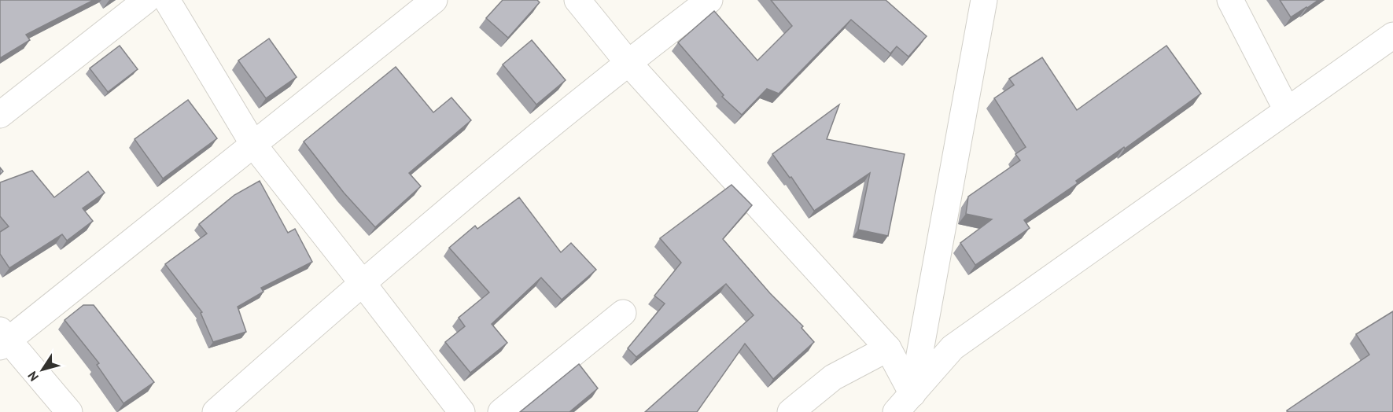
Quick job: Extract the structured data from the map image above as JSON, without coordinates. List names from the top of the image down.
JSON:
{
  "north": "bottom left"
}
